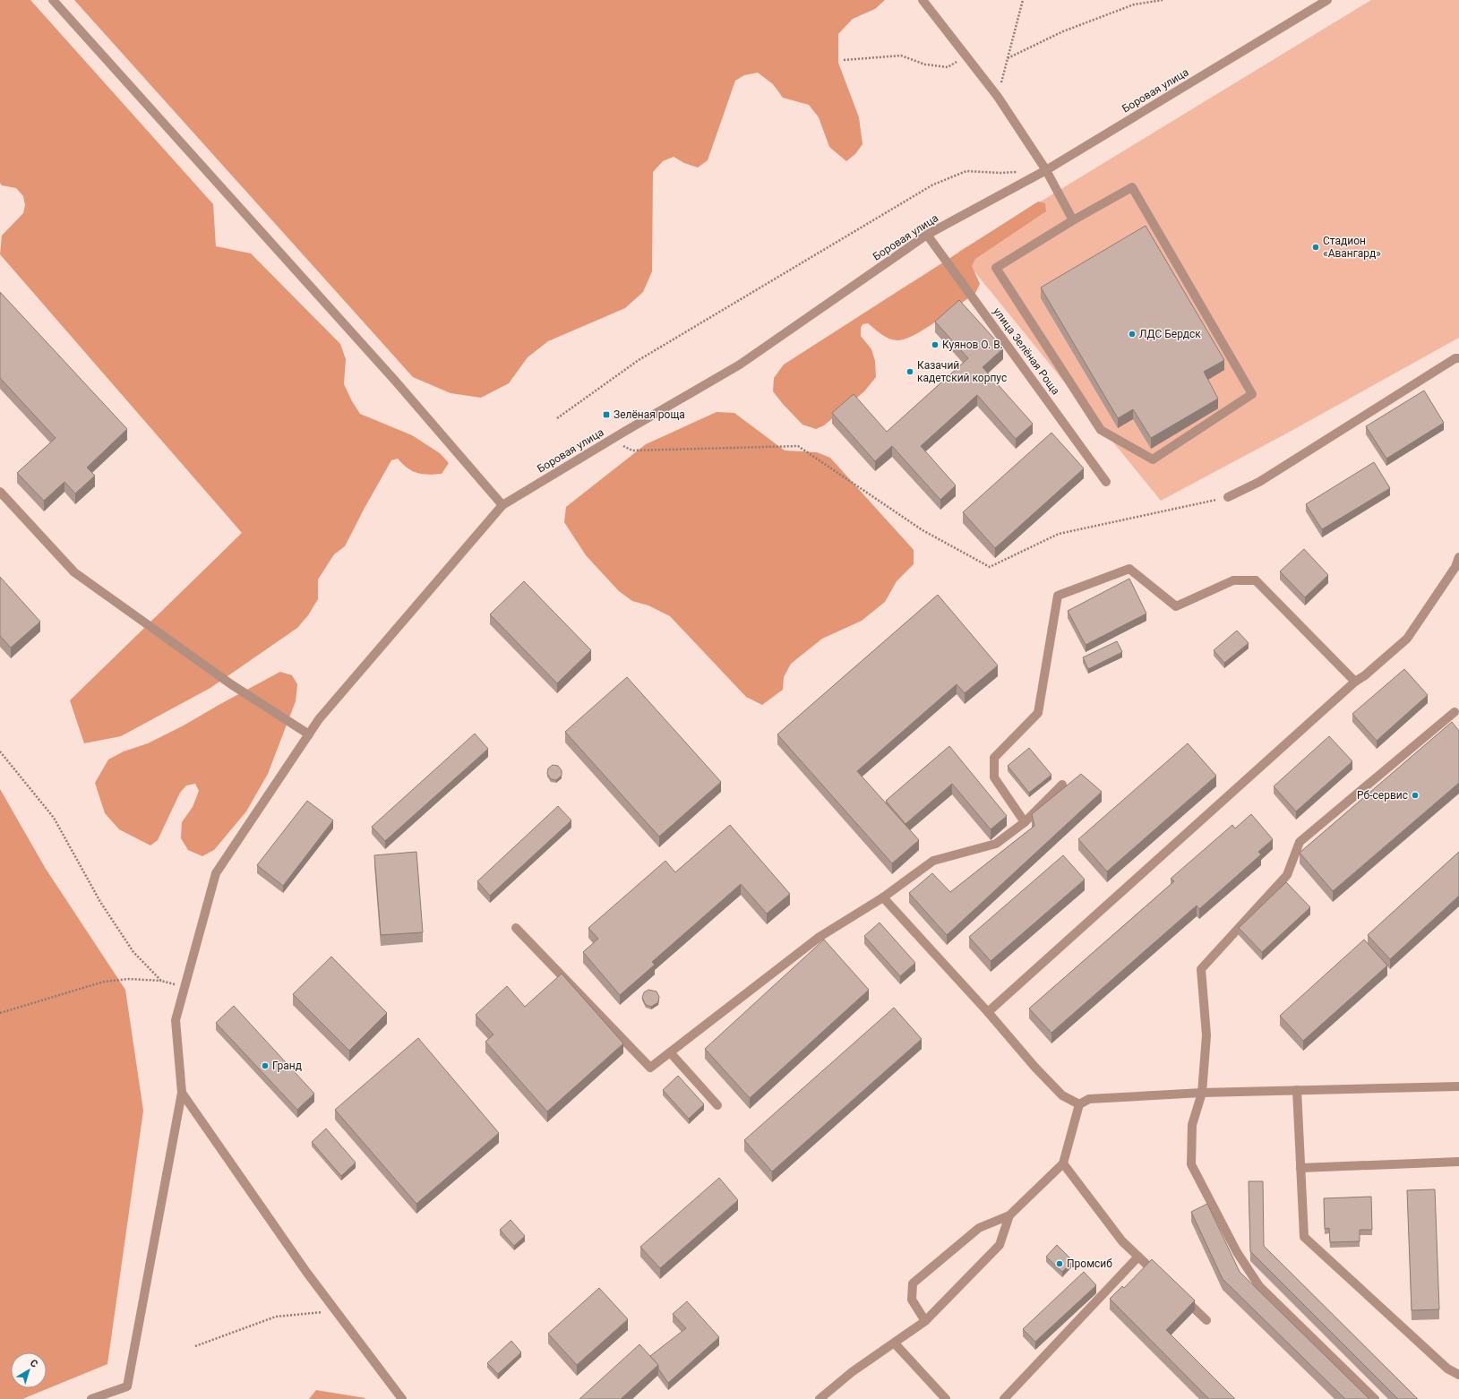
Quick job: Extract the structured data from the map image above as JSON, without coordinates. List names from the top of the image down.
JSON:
{
  "streets": {
    "street": ["Боровая улица", "улица Зелёная Роща"]
  },
  "crossings": [
    ["Боровая улица", "улица Зелёная Роща"]
  ],
  "places": {
    "other": [
      "Стадион «Авангард»",
      "ЛДС Бердск",
      "Куянов О. В.",
      "Казачий кадетский корпус",
      "Рб-сервис",
      "Гранд",
      "Промсиб"
    ],
    "transit": ["Зелёная роща"]
  },
  "north": "top right"
}
